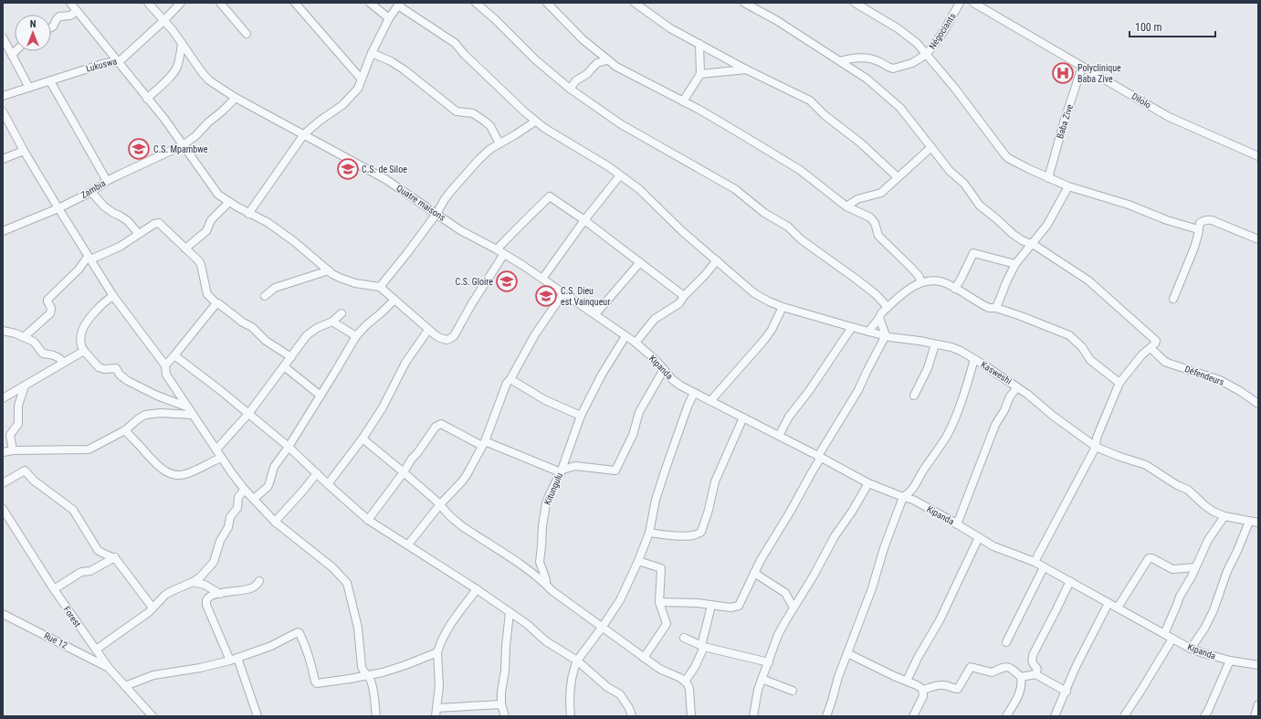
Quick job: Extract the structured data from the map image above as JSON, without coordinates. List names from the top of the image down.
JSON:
{
  "streets": {
    "street": [
      "Négociants",
      "Lukuswa",
      "Dilolo",
      "Baba Zive",
      "Zambia",
      "Quatre maisons",
      "Kipanda",
      "Kasweshi",
      "Défendeurs",
      "Kitungulu",
      "Forest",
      "Rue 12"
    ]
  },
  "crossings": [
    ["Lukuswa", "Quatre maisons"],
    ["Dilolo", "Baba Zive"],
    ["Zambia", "Quatre maisons"],
    ["Quatre maisons", "Kipanda"],
    ["Quatre maisons", "Kitungulu"],
    ["Forest", "Rue 12"]
  ],
  "places": {
    "hospital": ["Polyclinique Baba Zive"],
    "school or university": [
      "C.S. Mpambwe",
      "C.S. de Siloe",
      "C.S. Gloire",
      "C.S. Dieu est Vainqueur"
    ]
  },
  "scale_bar": "100 m",
  "north": "top"
}
